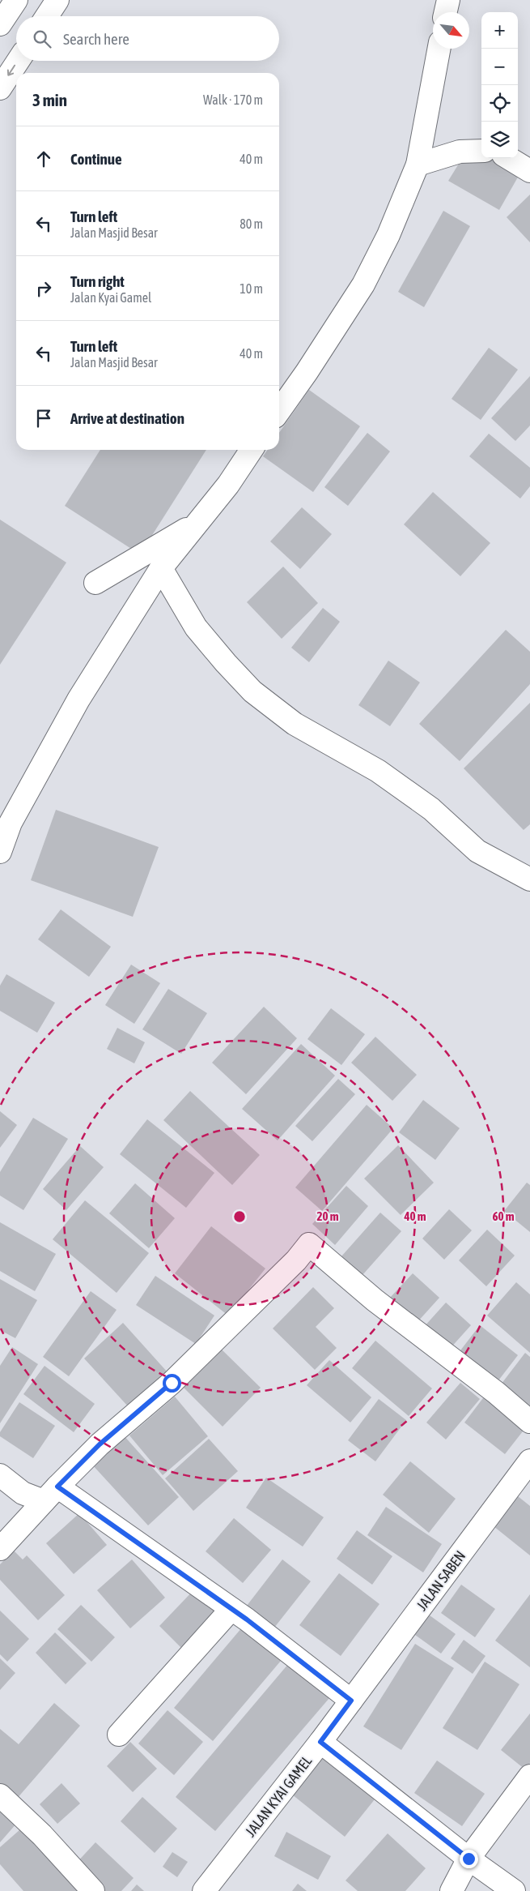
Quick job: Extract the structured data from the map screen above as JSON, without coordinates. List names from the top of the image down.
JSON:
{
  "streets": {
    "main road": ["JALAN SABEN", "JALAN KYAI GAMEL"]
  },
  "crossings": [
    ["JALAN SABEN", "JALAN KYAI GAMEL"]
  ],
  "north": "bottom right",
  "page": {
    "map_buttons": ["+", "−"],
    "search": "Search here",
    "heading": ["3 min", "Walk · 170 m"],
    "list": [
      ["Continue", "40 m"],
      ["Turn left", "Jalan Masjid Besar", "80 m"],
      ["Turn right", "Jalan Kyai Gamel", "10 m"],
      ["Turn left", "Jalan Masjid Besar", "40 m"],
      "Arrive at destination"
    ]
  },
  "rings": ["20 m", "40 m", "60 m"]
}
